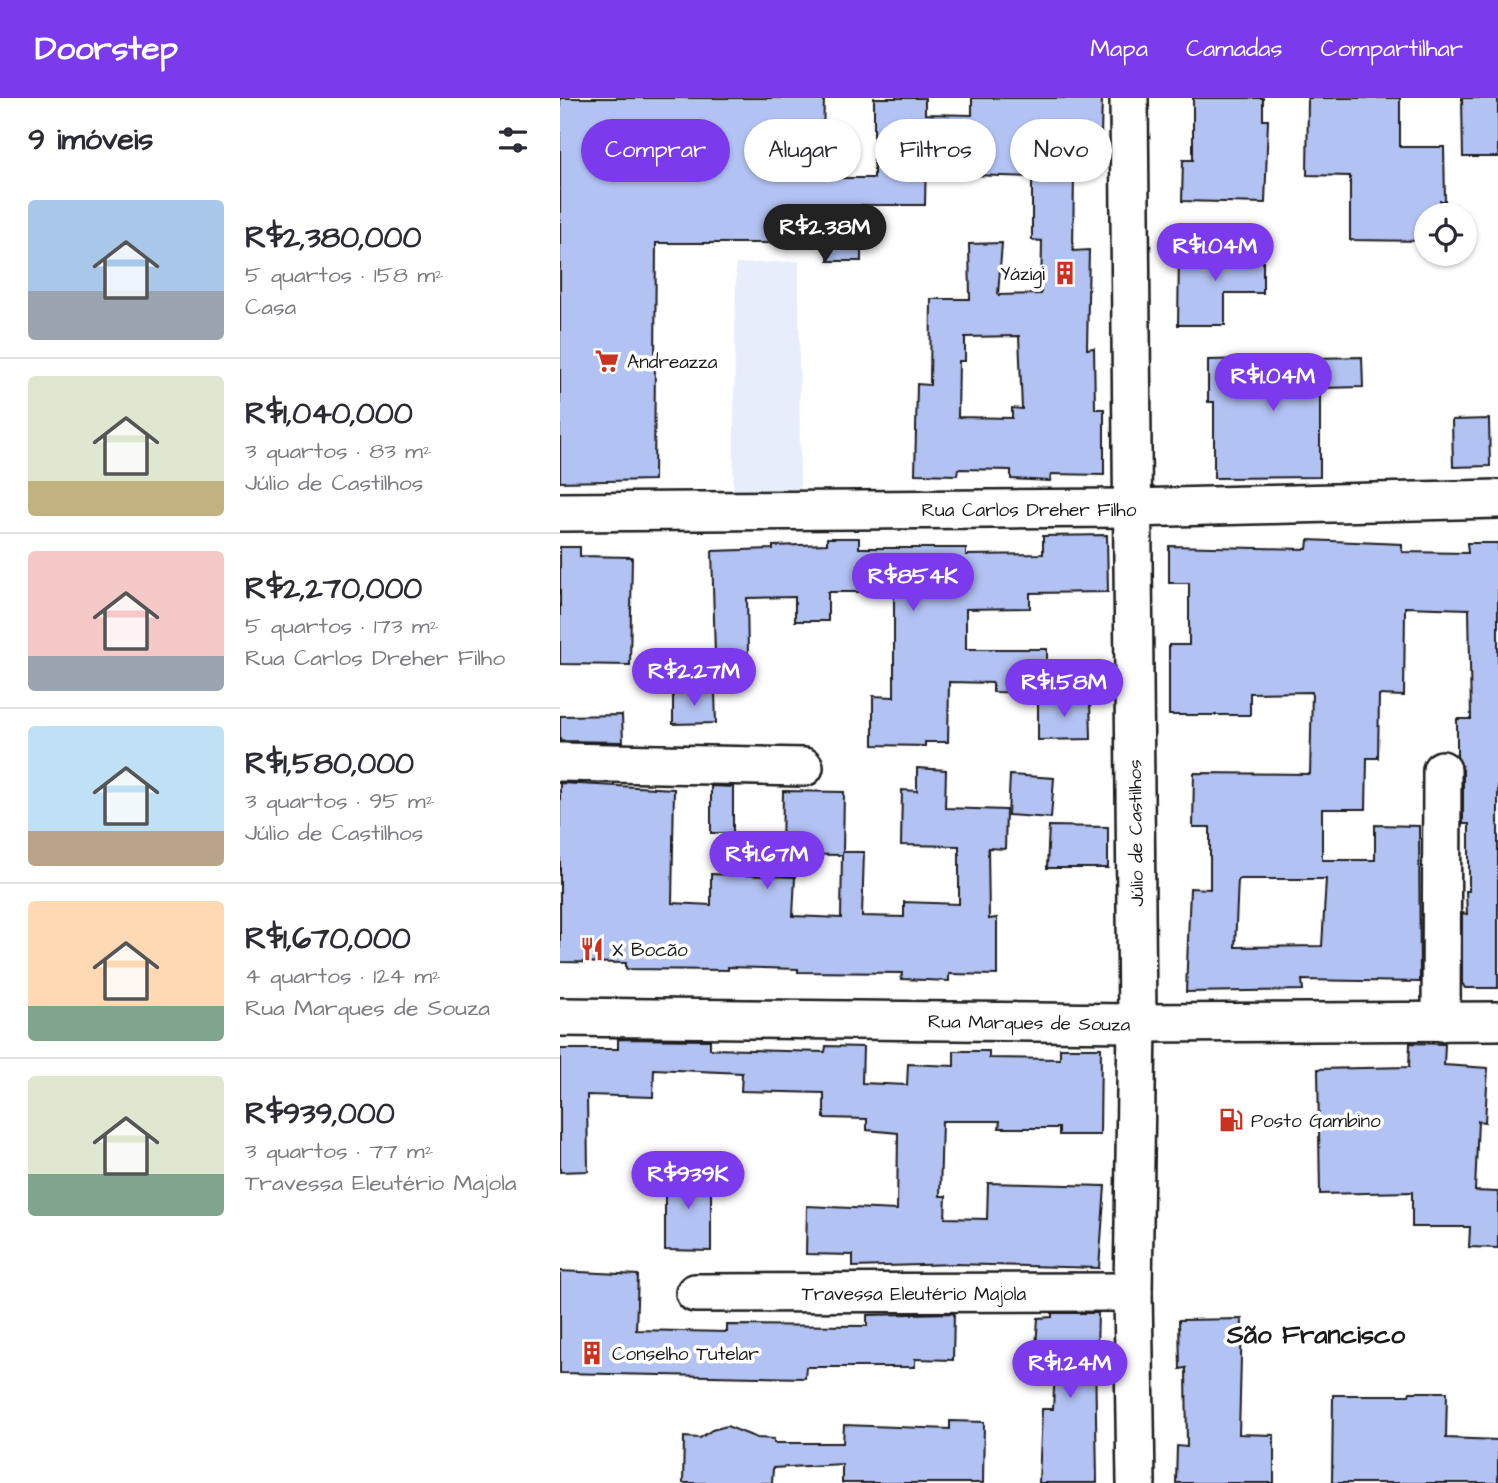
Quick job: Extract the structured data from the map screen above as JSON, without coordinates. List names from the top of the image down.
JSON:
{
  "streets": {
    "street": [
      "Rua Carlos Dreher Filho",
      "Júlio de Castilhos",
      "Rua Marques de Souza",
      "Travessa Eleutério Majola"
    ]
  },
  "crossings": [
    ["Rua Carlos Dreher Filho", "Júlio de Castilhos"],
    ["Júlio de Castilhos", "Rua Marques de Souza"],
    ["Júlio de Castilhos", "Travessa Eleutério Majola"]
  ],
  "districts": ["São Francisco"],
  "places": {
    "building": ["Yázigi", "Conselho Tutelar"],
    "supermarket": ["Andreazza"],
    "restaurant": ["X Bocão"],
    "fuel station": ["Posto Gambino"]
  },
  "page": {
    "header": "Doorstep",
    "nav": ["Mapa", "Camadas", "Compartilhar"],
    "heading": "9 imóveis",
    "chip": [
      "Comprar",
      "Alugar",
      "Filtros",
      "Novo"
    ],
    "list": [
      {
        "name": "R$2,380,000",
        "note": "5 quartos · 158 m² · Casa"
      },
      {
        "name": "R$1,040,000",
        "note": "3 quartos · 83 m² · Júlio de Castilhos"
      },
      {
        "name": "R$2,270,000",
        "note": "5 quartos · 173 m² · Rua Carlos Dreher Filho"
      },
      {
        "name": "R$1,580,000",
        "note": "3 quartos · 95 m² · Júlio de Castilhos"
      },
      {
        "name": "R$1,670,000",
        "note": "4 quartos · 124 m² · Rua Marques de Souza"
      },
      {
        "name": "R$939,000",
        "note": "3 quartos · 77 m² · Travessa Eleutério Majola"
      }
    ],
    "price": [
      "R$2.38M",
      "R$1.04M",
      "R$1.04M",
      "R$854K",
      "R$2.27M",
      "R$1.58M",
      "R$1.67M",
      "R$939K",
      "R$1.24M"
    ]
  }
}
